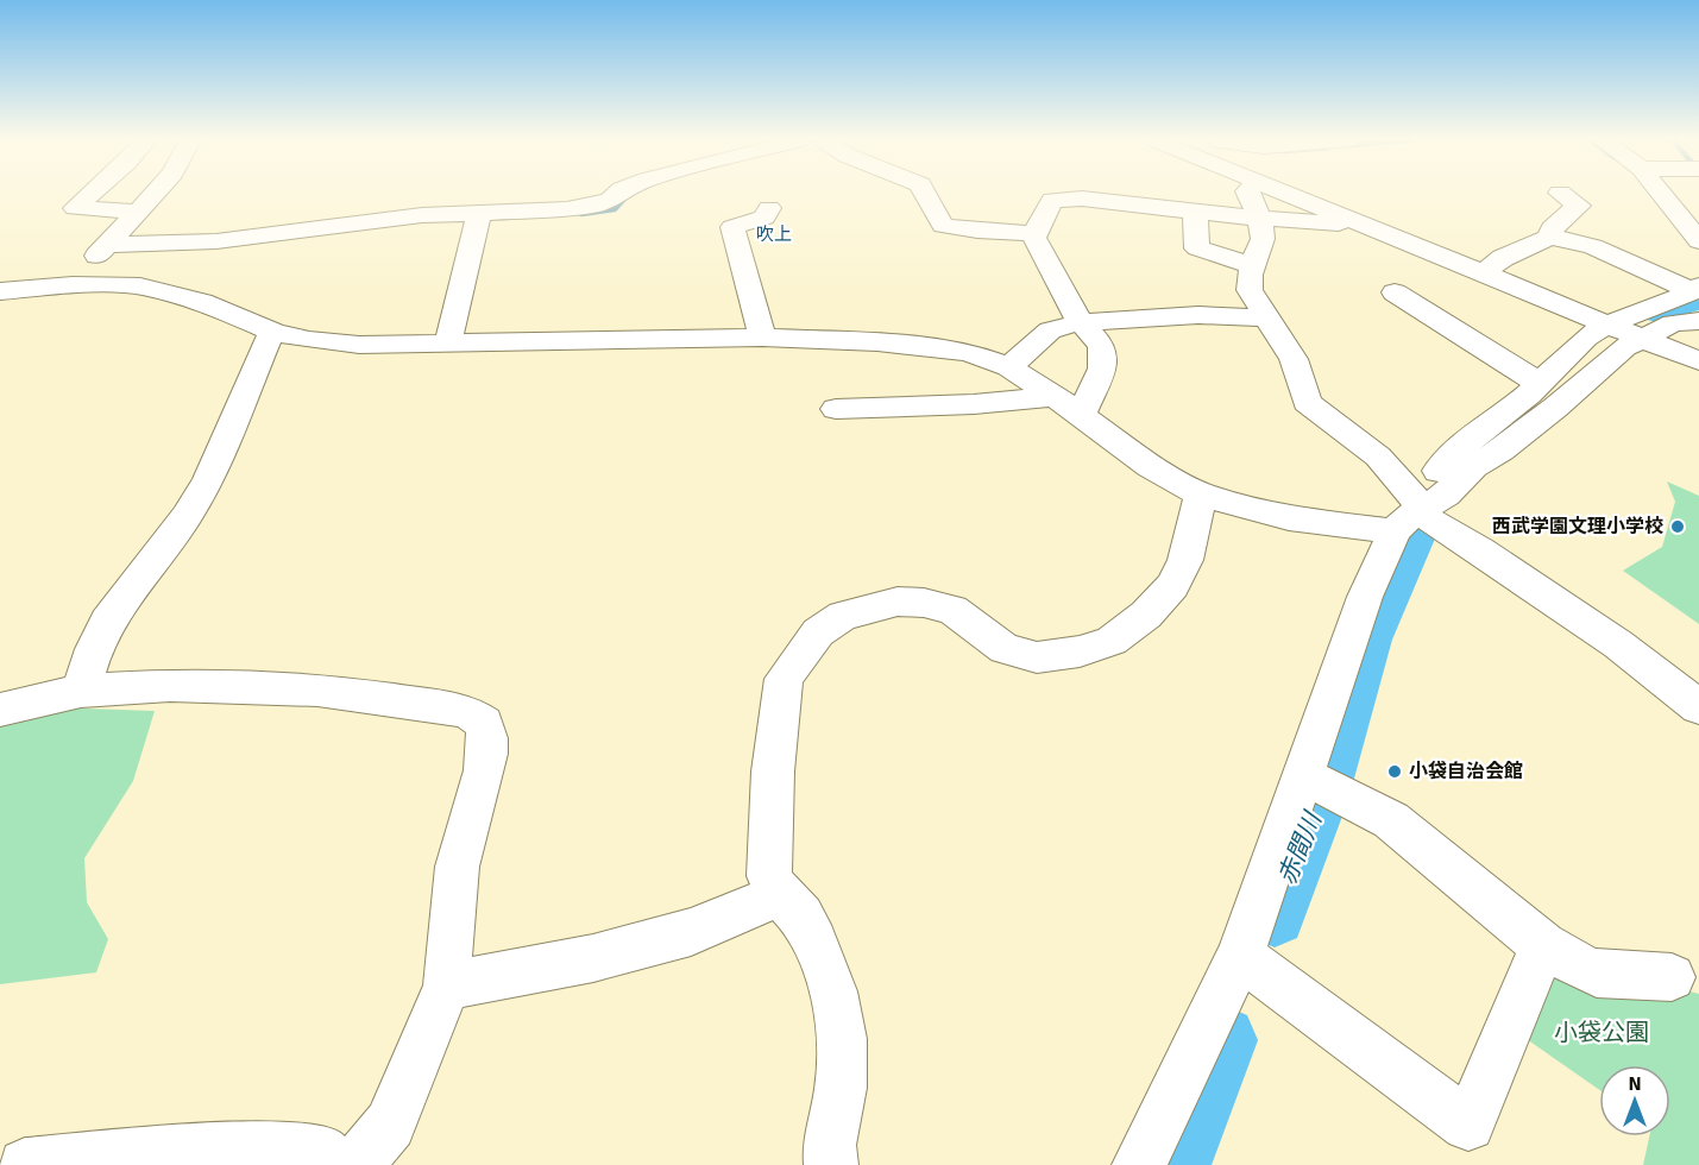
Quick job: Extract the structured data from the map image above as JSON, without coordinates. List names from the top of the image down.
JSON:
{
  "districts": ["吹上"],
  "water": ["赤間川"],
  "parks": ["小袋公園"],
  "places": ["西武学園文理小学校", "小袋自治会館"],
  "north": "top"
}
